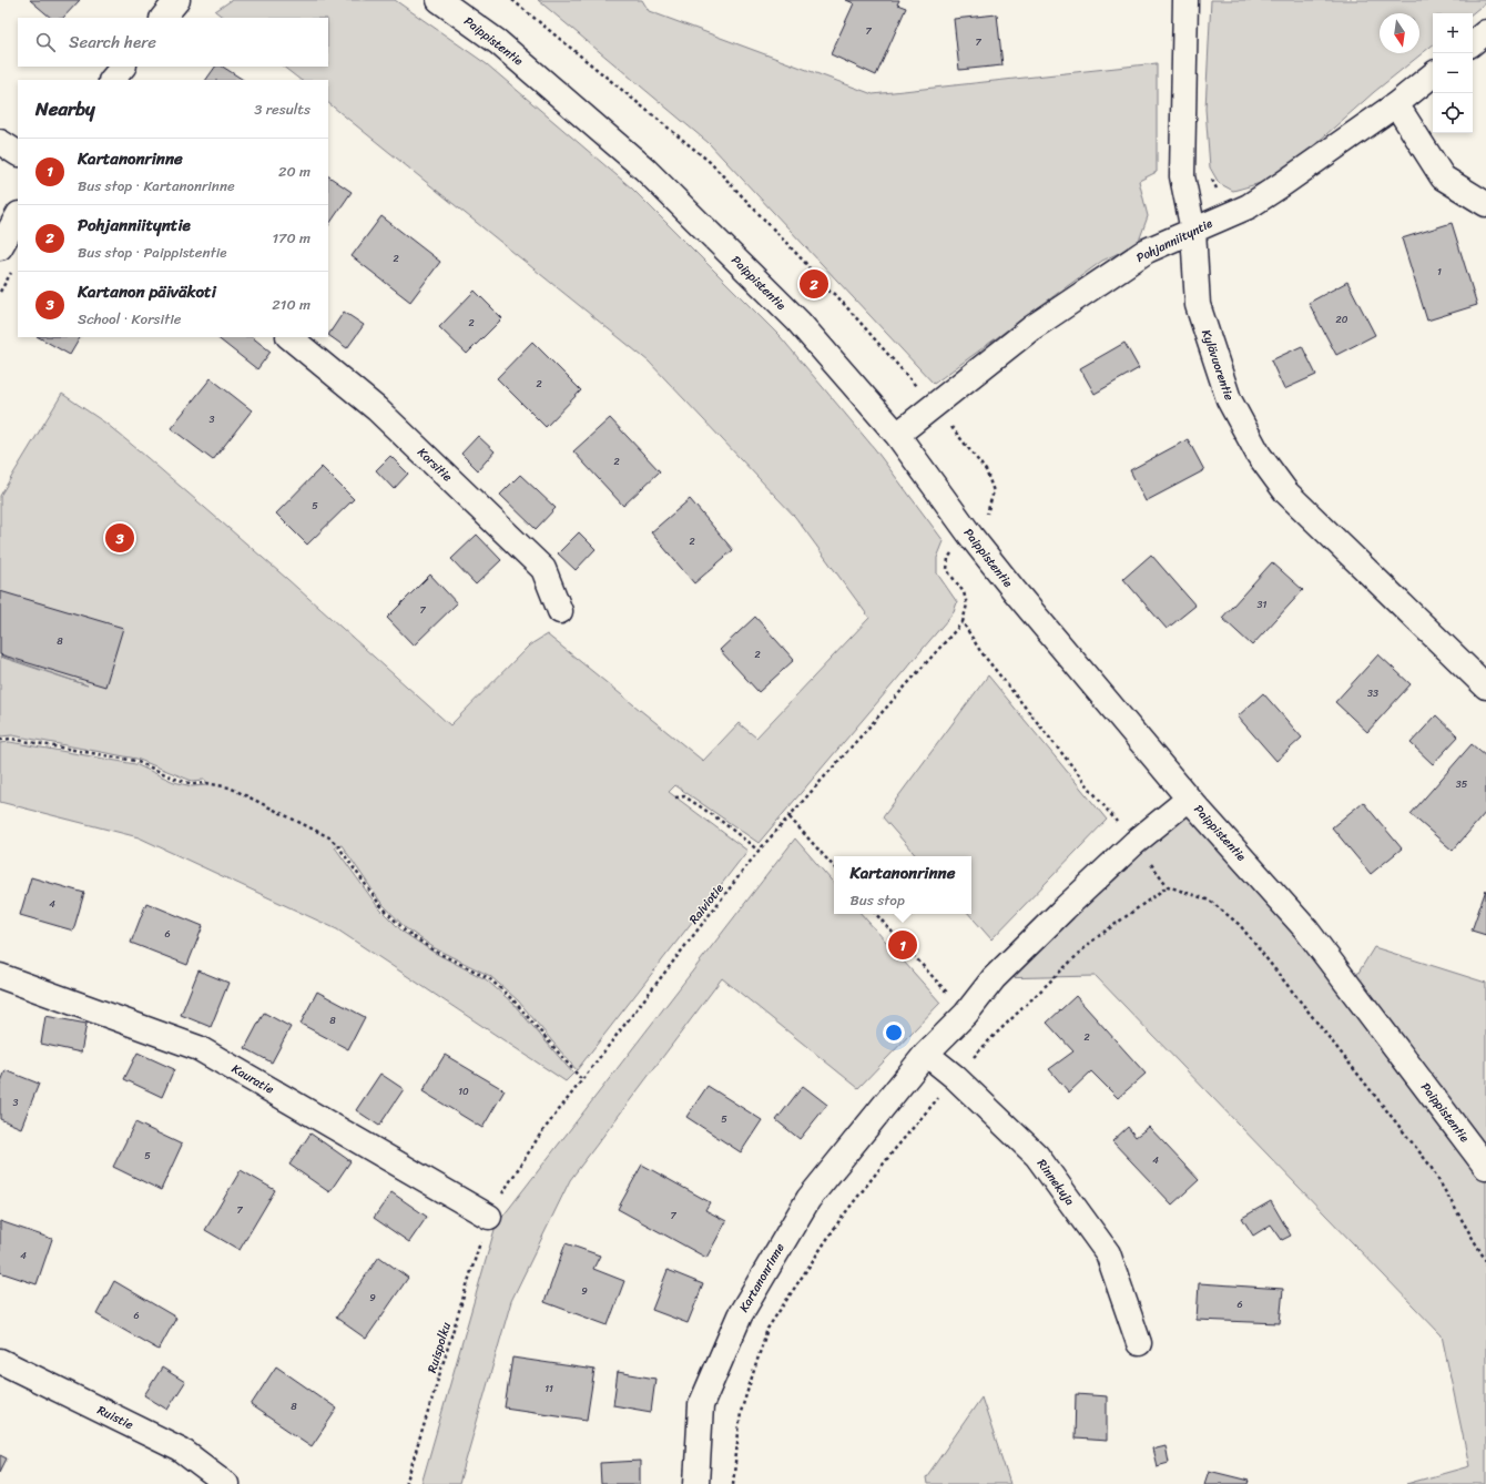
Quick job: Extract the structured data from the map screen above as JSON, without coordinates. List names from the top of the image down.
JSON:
{
  "streets": {
    "street": [
      "Paippistentie",
      "Pohjanniityntie",
      "Kylävuorentie",
      "Korsitie",
      "Kauratie",
      "Rinnekuja",
      "Kartanonrinne",
      "Ruistie"
    ],
    "path": ["Raiviotie", "Ruispolku"]
  },
  "crossings": [
    ["Paippistentie", "Pohjanniityntie"],
    ["Paippistentie", "Kartanonrinne"],
    ["Pohjanniityntie", "Kylävuorentie"],
    ["Raiviotie", "Kauratie"],
    ["Raiviotie", "Ruispolku"],
    ["Kauratie", "Ruispolku"],
    ["Rinnekuja", "Kartanonrinne"]
  ],
  "house_numbers": [
    "7",
    "7",
    "2",
    "1",
    "20",
    "2",
    "2",
    "3",
    "2",
    "5",
    "2",
    "31",
    "7",
    "8",
    "2",
    "33",
    "35",
    "4",
    "6",
    "8",
    "2",
    "10",
    "3",
    "5",
    "5",
    "4",
    "7",
    "7",
    "4",
    "9",
    "9",
    "6",
    "6",
    "11",
    "8"
  ],
  "north": "bottom",
  "page": {
    "map_buttons": ["+", "−"],
    "search": "Search here",
    "heading": ["Nearby", "3 results"],
    "list": [
      {
        "mark": "1",
        "name": "Kartanonrinne",
        "note": "Bus stop · Kartanonrinne",
        "value": "20 m"
      },
      {
        "mark": "2",
        "name": "Pohjanniityntie",
        "note": "Bus stop · Paippistentie",
        "value": "170 m"
      },
      {
        "mark": "3",
        "name": "Kartanon päiväkoti",
        "note": "School · Korsitie",
        "value": "210 m"
      }
    ],
    "pins": ["2", "3", "1"],
    "popup": ["Kartanonrinne", "Bus stop"]
  }
}
